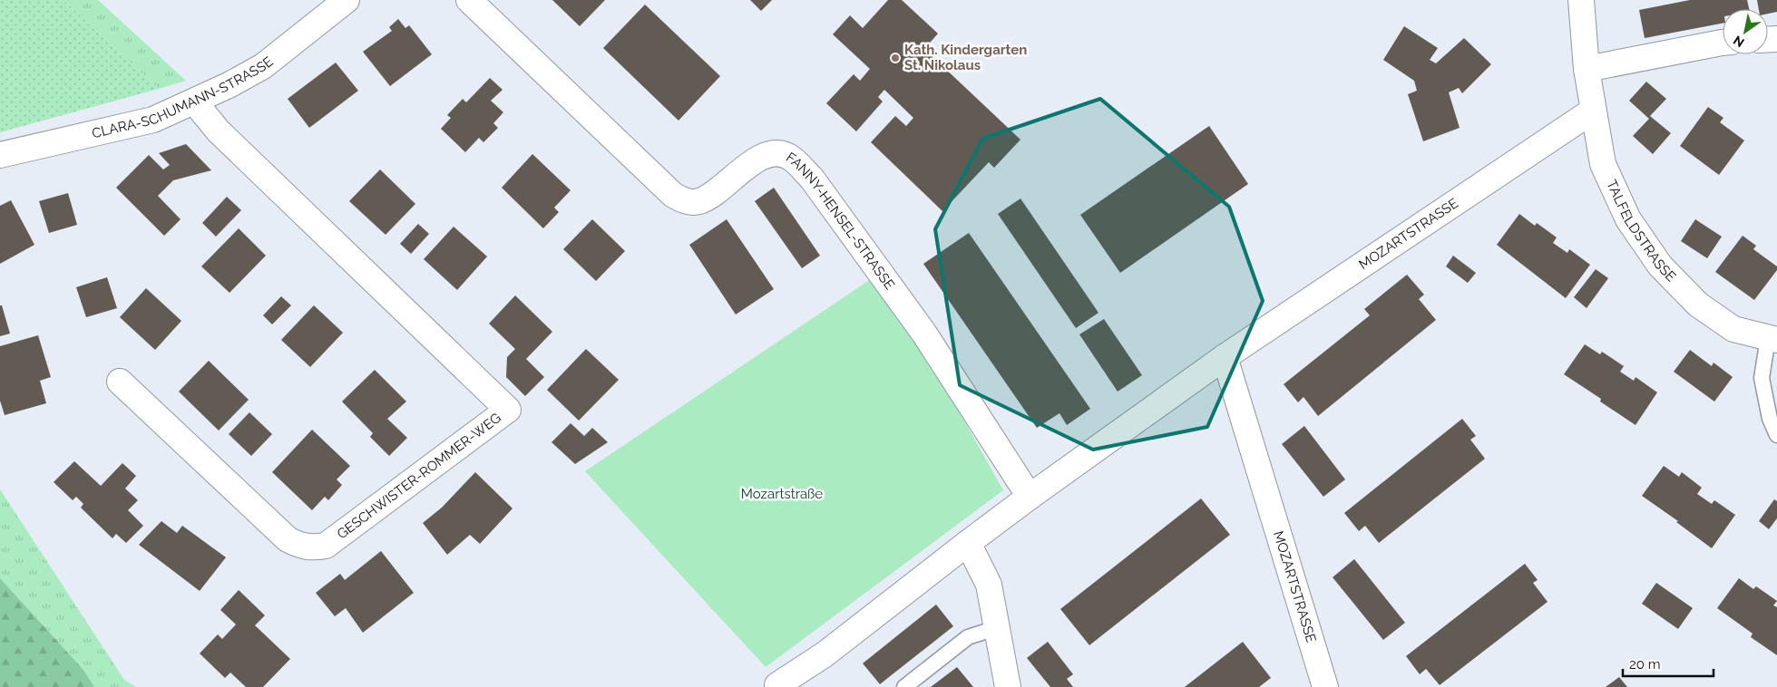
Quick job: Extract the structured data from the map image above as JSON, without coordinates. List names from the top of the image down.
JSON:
{
  "streets": {
    "street": [
      "CLARA-SCHUMANN-STRASSE",
      "FANNY-HENSEL-STRASSE",
      "TALFELDSTRASSE",
      "MOZARTSTRASSE",
      "GESCHWISTER-ROMMER-WEG"
    ]
  },
  "crossings": [
    ["CLARA-SCHUMANN-STRASSE", "GESCHWISTER-ROMMER-WEG"],
    ["FANNY-HENSEL-STRASSE", "MOZARTSTRASSE"],
    ["TALFELDSTRASSE", "MOZARTSTRASSE"]
  ],
  "parks": ["Mozartstraße"],
  "places": ["Kath. Kindergarten St. Nikolaus"],
  "scale_bar": "20 m",
  "north": "bottom left"
}
